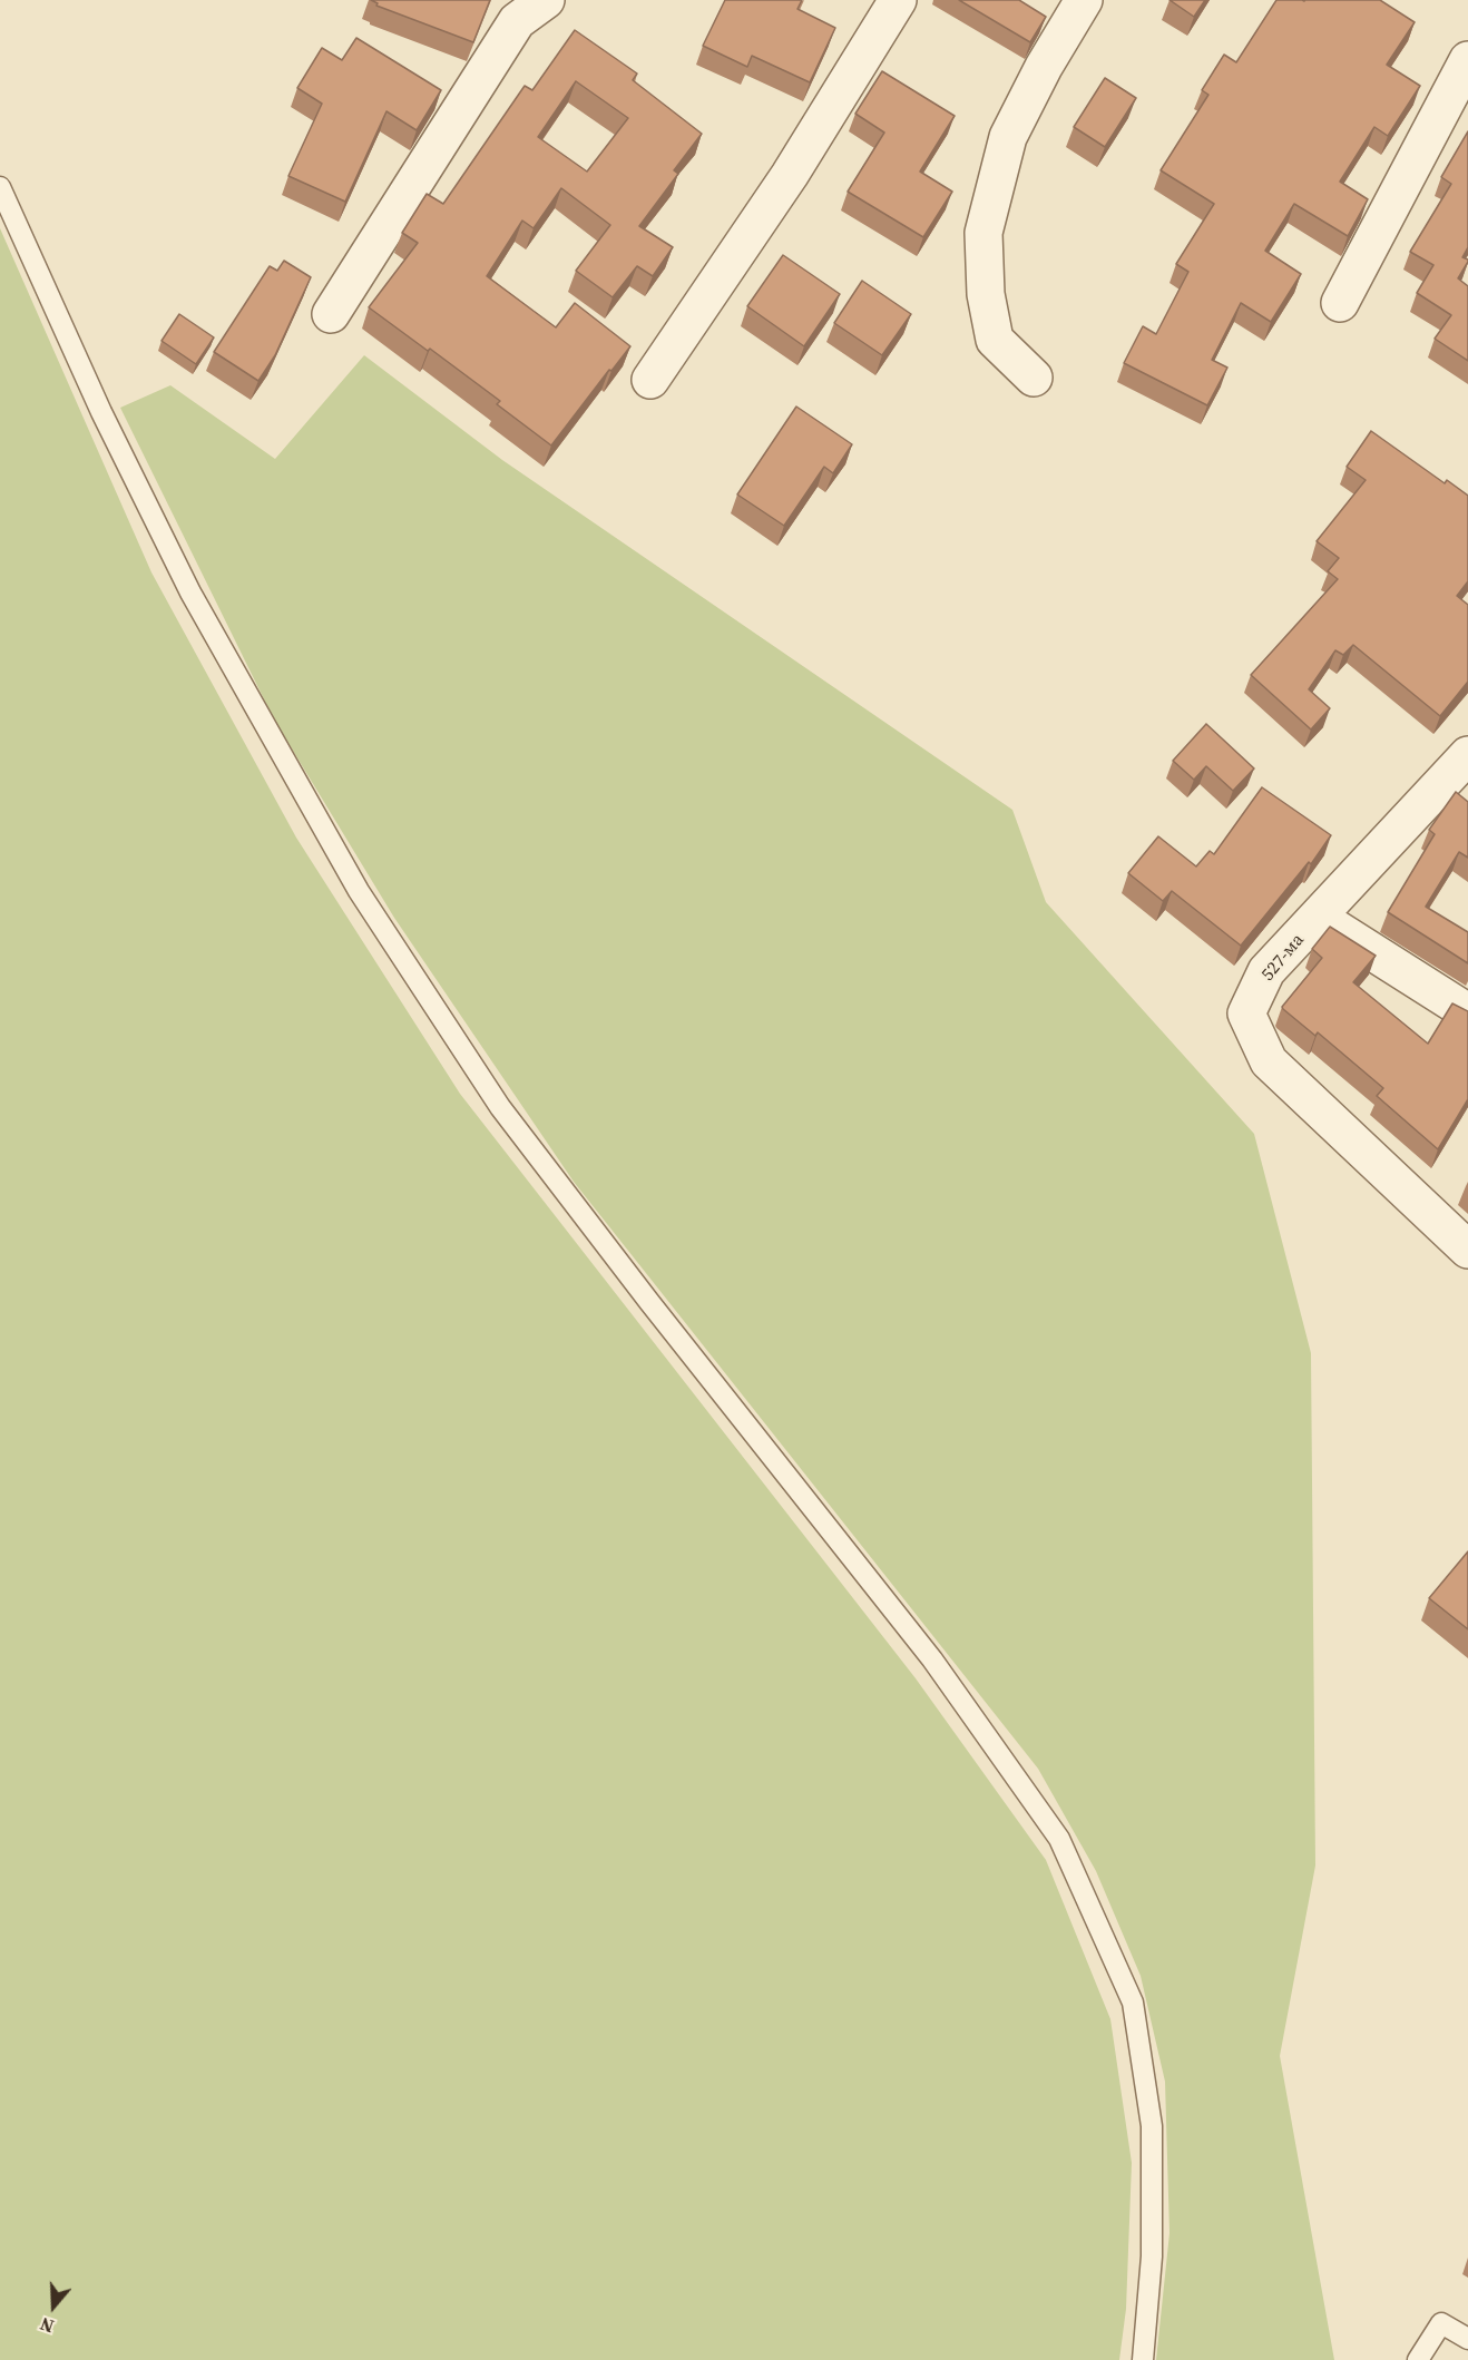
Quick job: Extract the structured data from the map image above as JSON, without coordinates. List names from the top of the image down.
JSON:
{
  "streets": {
    "street": ["527-ма"]
  },
  "north": "bottom"
}
